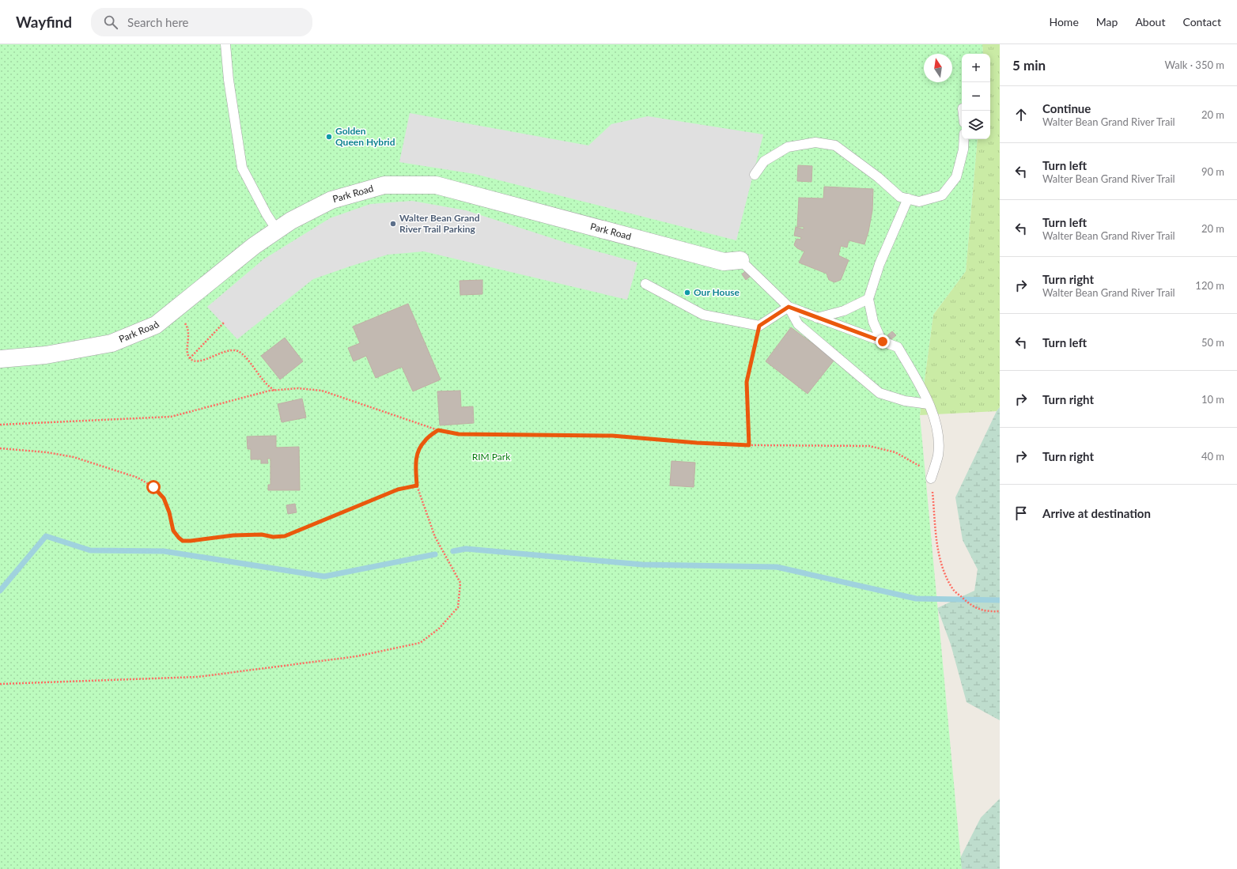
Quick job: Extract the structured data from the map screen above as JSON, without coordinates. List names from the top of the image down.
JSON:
{
  "streets": {
    "street": ["Park Road"]
  },
  "parks": ["RIM Park"],
  "places": ["Golden Queen Hybrid", "Walter Bean Grand River Trail Parking", "Our House"],
  "north": "top",
  "page": {
    "header": "Wayfind",
    "search": "Search here",
    "nav": [
      "Home",
      "Map",
      "About",
      "Contact"
    ],
    "heading": ["5 min", "Walk · 350 m"],
    "map_buttons": ["+", "−"],
    "list": [
      ["Continue", "Walter Bean Grand River Trail", "20 m"],
      ["Turn left", "Walter Bean Grand River Trail", "90 m"],
      ["Turn left", "Walter Bean Grand River Trail", "20 m"],
      ["Turn right", "Walter Bean Grand River Trail", "120 m"],
      ["Turn left", "50 m"],
      ["Turn right", "10 m"],
      ["Turn right", "40 m"],
      "Arrive at destination"
    ]
  }
}
